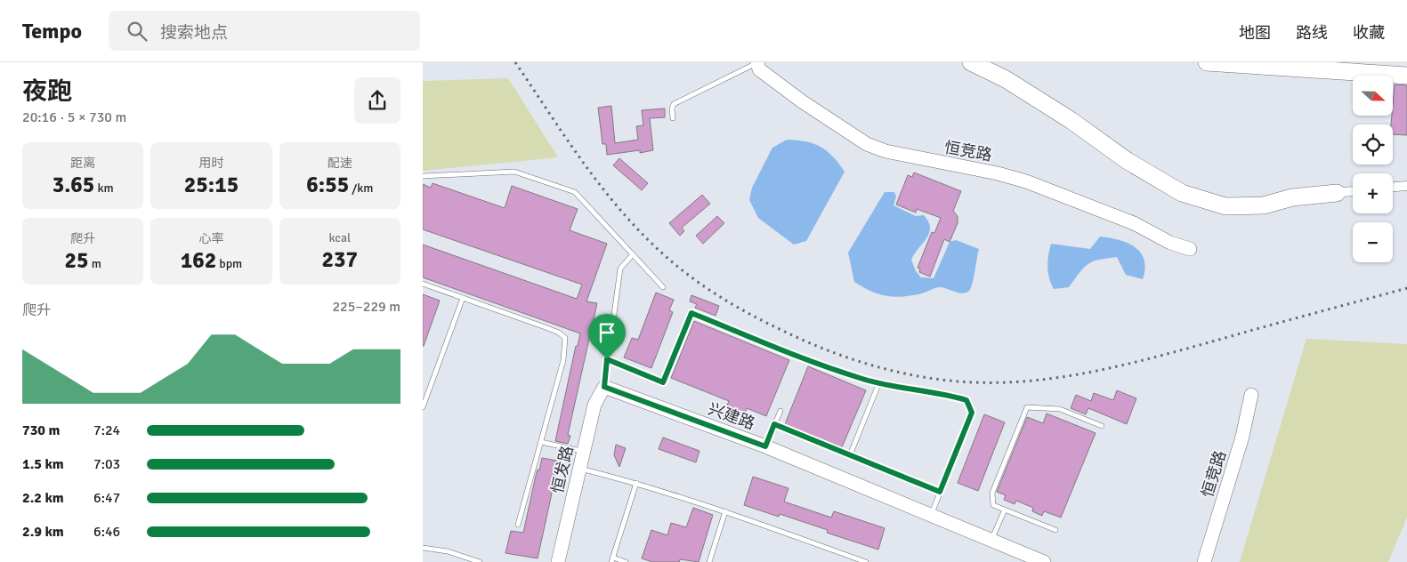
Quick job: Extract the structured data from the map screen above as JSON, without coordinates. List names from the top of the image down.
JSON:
{
  "streets": {
    "street": ["恒竞路", "兴建路", "恒发路"]
  },
  "crossings": [
    ["兴建路", "恒发路"]
  ],
  "north": "right",
  "page": {
    "header": "Tempo",
    "search": "搜索地点",
    "nav": ["地图", "路线", "收藏"],
    "heading": ["夜跑", "20:16 · 5 × 730 m"],
    "map_buttons": ["+", "−"],
    "stats": [
      ["距离", "3.65 km"],
      ["用时", "25:15"],
      ["配速", "6:55 /km"],
      ["爬升", "25 m"],
      ["心率", "162 bpm"],
      ["kcal", "237"]
    ],
    "chart": ["爬升", "225–229 m"],
    "list": [
      {
        "name": "730 m",
        "note": "7:24"
      },
      {
        "name": "1.5 km",
        "note": "7:03"
      },
      {
        "name": "2.2 km",
        "note": "6:47"
      },
      {
        "name": "2.9 km",
        "note": "6:46"
      }
    ]
  }
}
